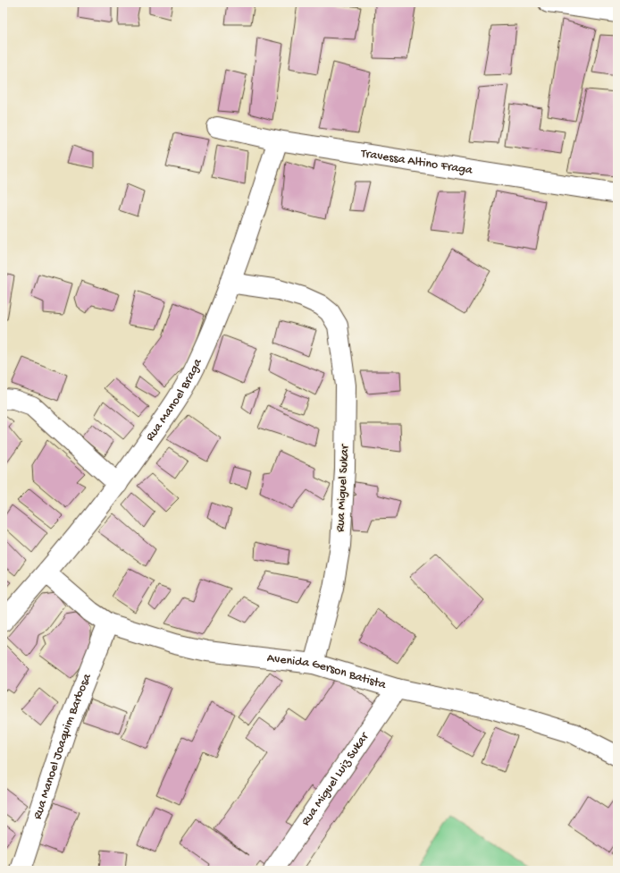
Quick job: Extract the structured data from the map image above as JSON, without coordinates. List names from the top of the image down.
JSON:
{
  "streets": {
    "street": [
      "Travessa Altino Fraga",
      "Rua Manoel Braga",
      "Rua Miguel Sukar",
      "Avenida Gerson Batista",
      "Rua Manoel Joaquim Barbosa",
      "Rua Miguel Luiz Sukar"
    ]
  },
  "crossings": [
    ["Travessa Altino Fraga", "Rua Manoel Braga"],
    ["Rua Manoel Braga", "Rua Miguel Sukar"],
    ["Rua Manoel Braga", "Avenida Gerson Batista"],
    ["Rua Miguel Sukar", "Avenida Gerson Batista"],
    ["Avenida Gerson Batista", "Rua Manoel Joaquim Barbosa"],
    ["Avenida Gerson Batista", "Rua Miguel Luiz Sukar"]
  ]
}
